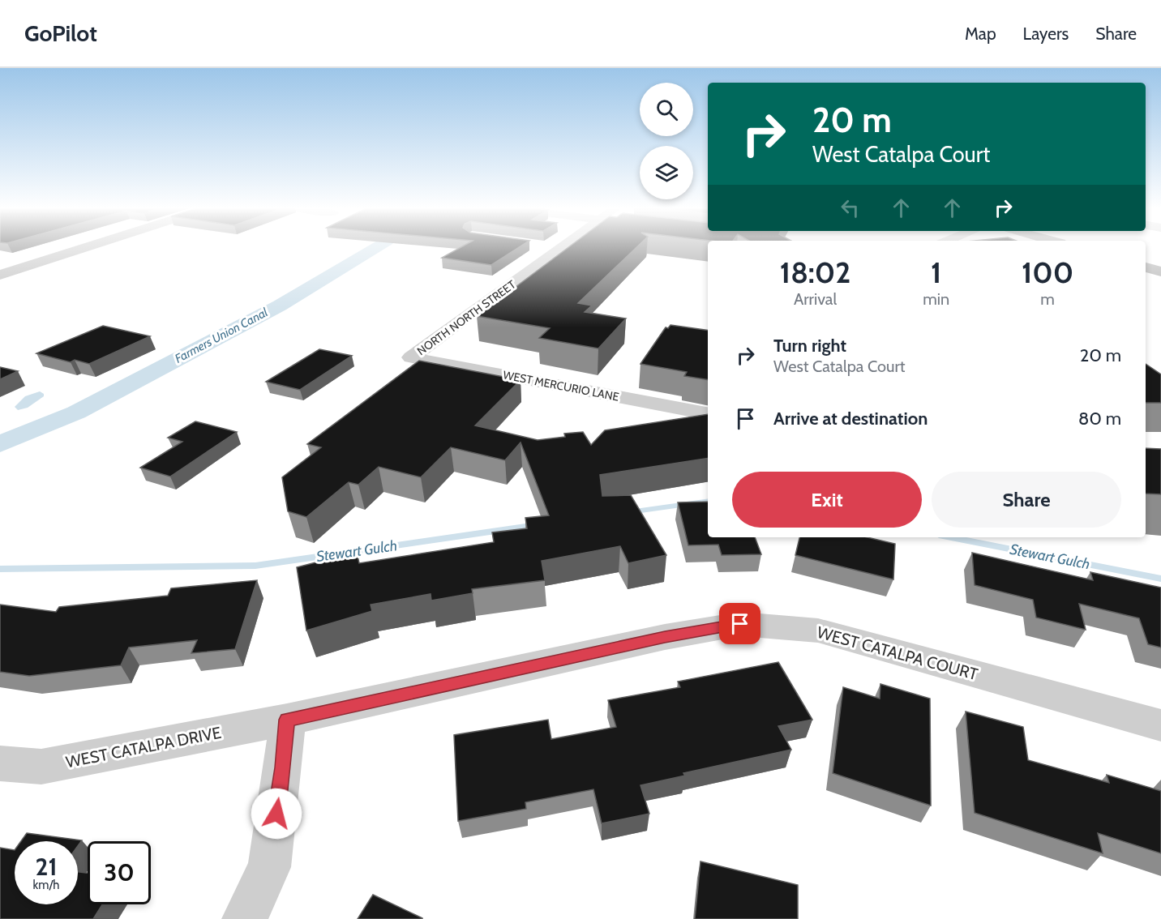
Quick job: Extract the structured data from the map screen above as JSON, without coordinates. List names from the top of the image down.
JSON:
{
  "streets": {
    "street": [
      "NORTH NORTH STREET",
      "WEST MERCURIO LANE",
      "WEST CATALPA COURT",
      "WEST CATALPA DRIVE"
    ]
  },
  "crossings": [
    ["NORTH NORTH STREET", "WEST MERCURIO LANE"],
    ["WEST CATALPA COURT", "WEST CATALPA DRIVE"]
  ],
  "water": ["Farmers Union Canal", "Stewart Gulch"],
  "page": {
    "header": "GoPilot",
    "nav": ["Map", "Layers", "Share"],
    "turn": ["20 m", "West Catalpa Court"],
    "eta": [
      "18:02",
      "Arrival",
      "1",
      "min",
      "100",
      "m"
    ],
    "list": [
      {
        "name": "Turn right",
        "note": "West Catalpa Court",
        "value": "20 m"
      },
      {
        "name": "Arrive at destination",
        "value": "80 m"
      }
    ],
    "buttons": ["Exit", "Share"],
    "speed": "21 km/h",
    "limit": "30"
  }
}
